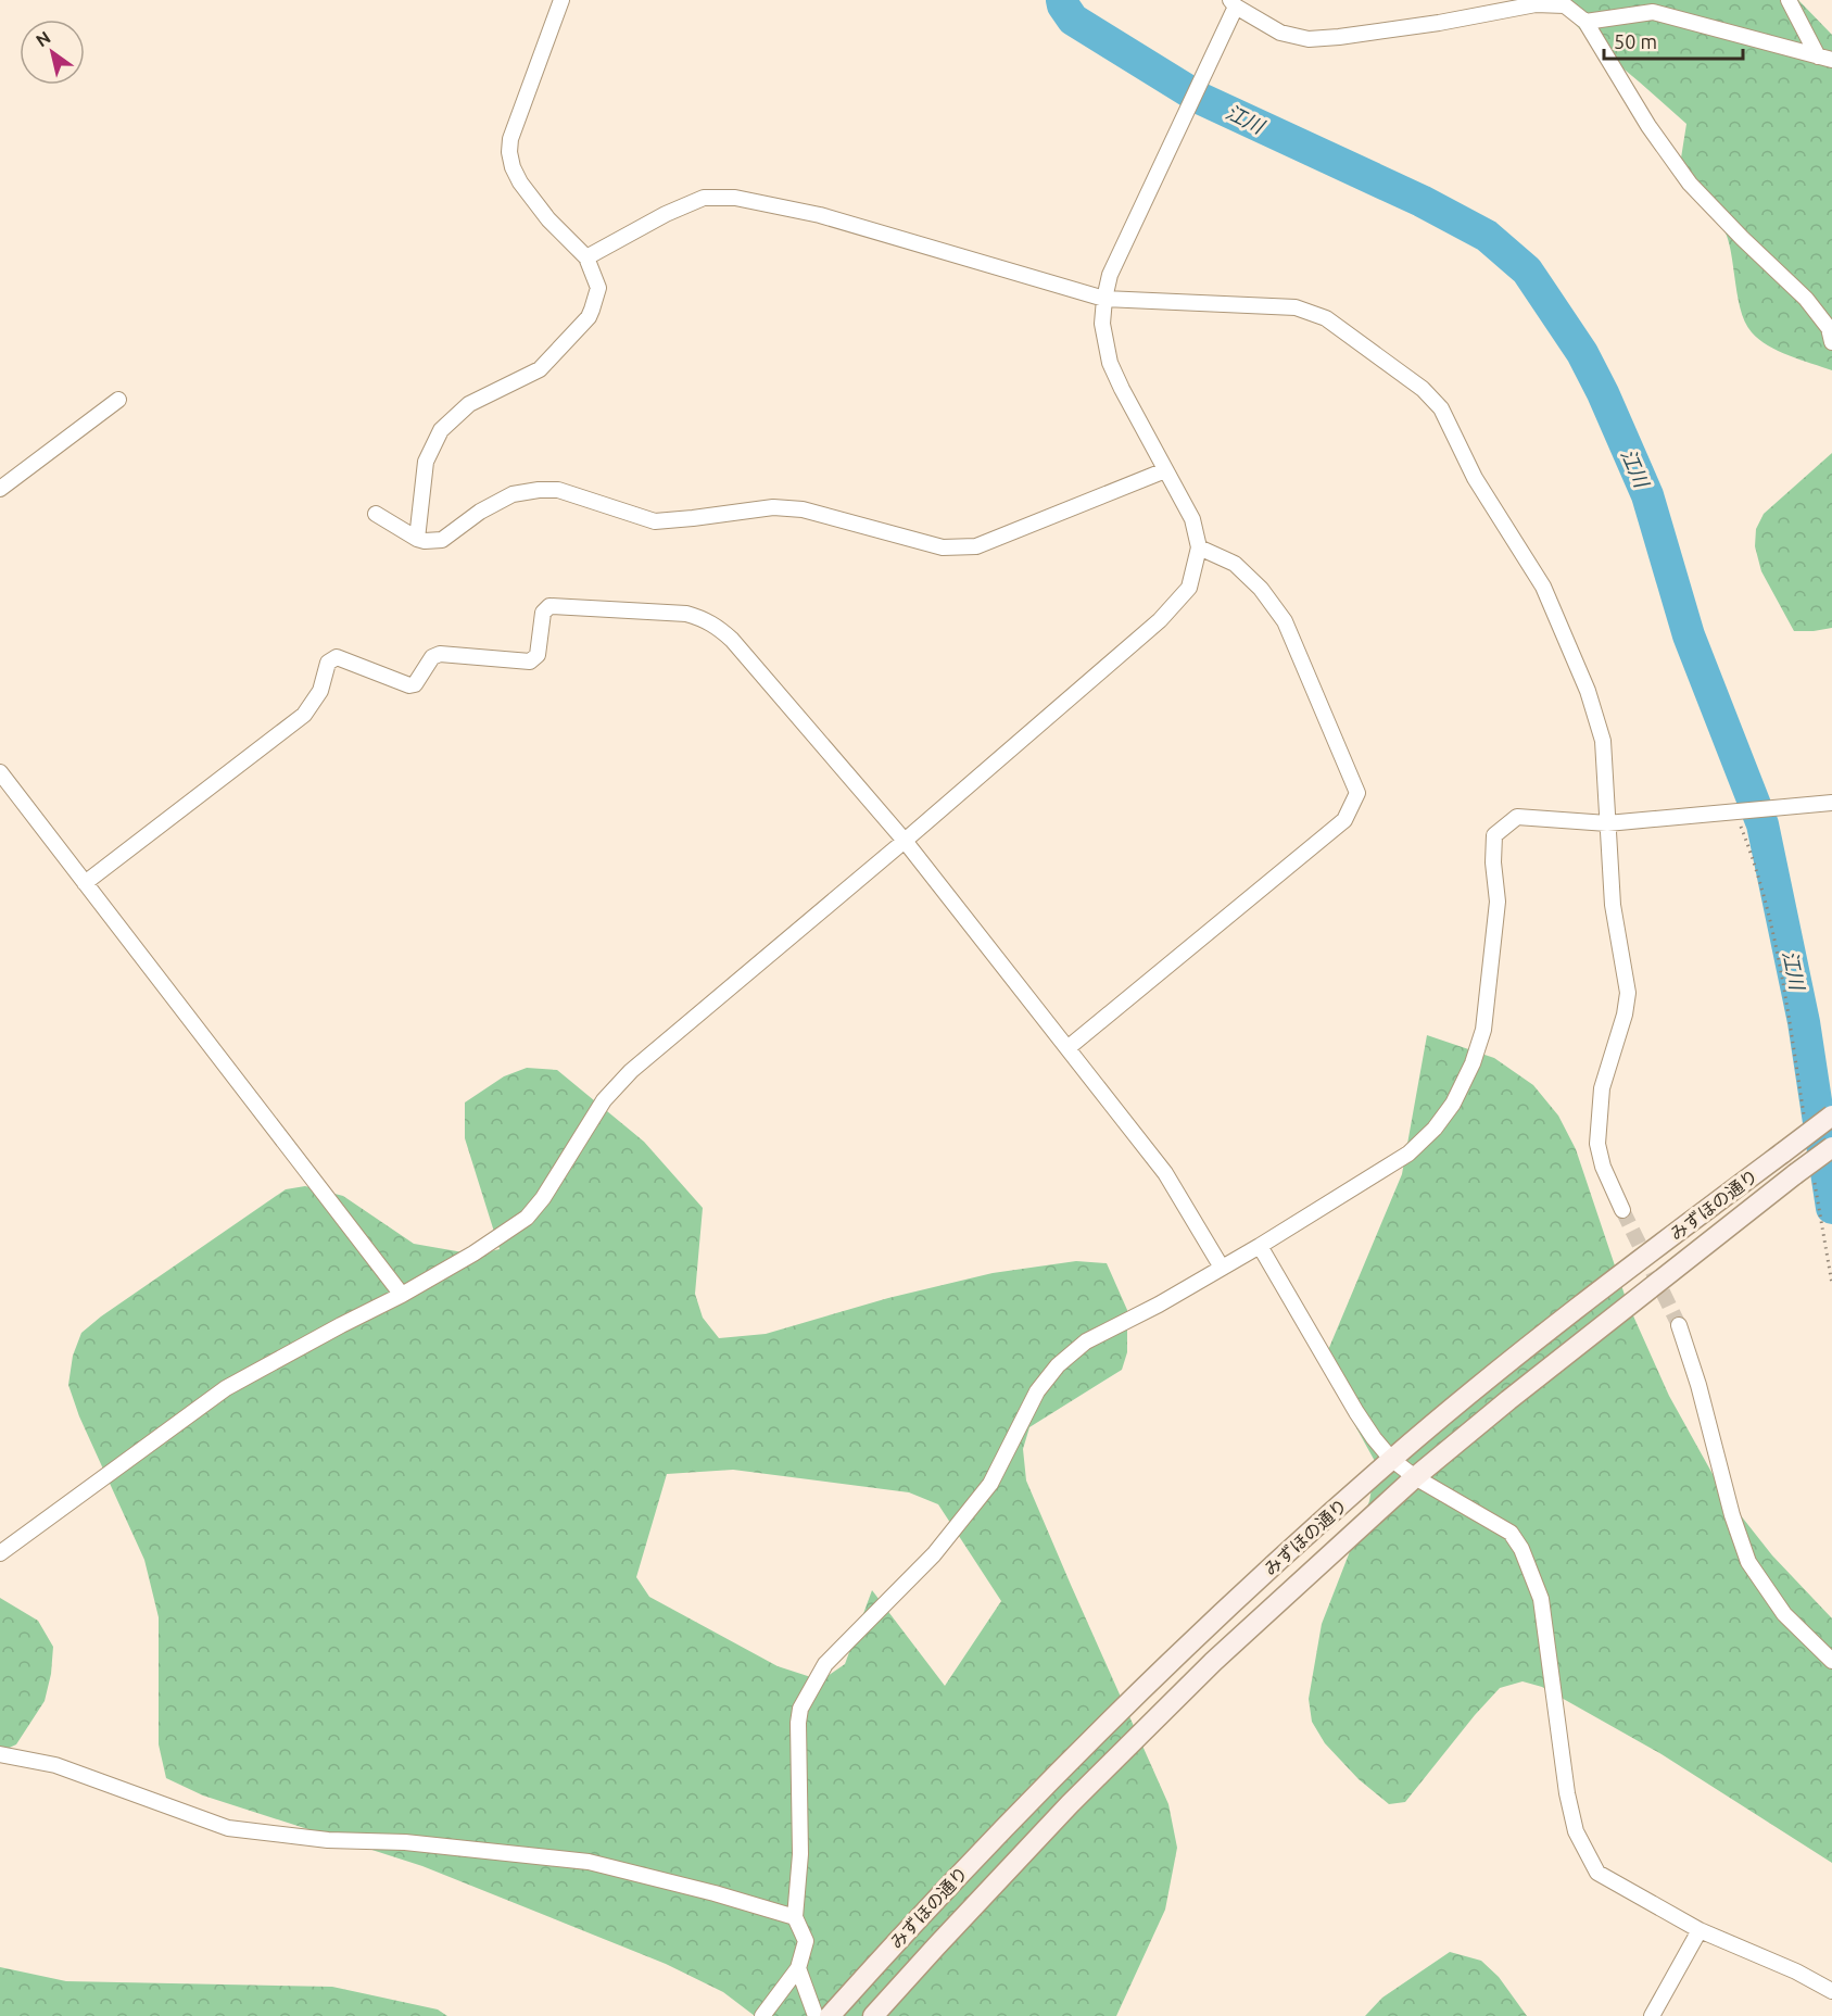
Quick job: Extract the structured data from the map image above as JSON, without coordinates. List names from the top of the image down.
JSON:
{
  "streets": {
    "street": ["みずほの通り"]
  },
  "water": ["江川"],
  "scale_bar": "50 m",
  "north": "top left"
}
